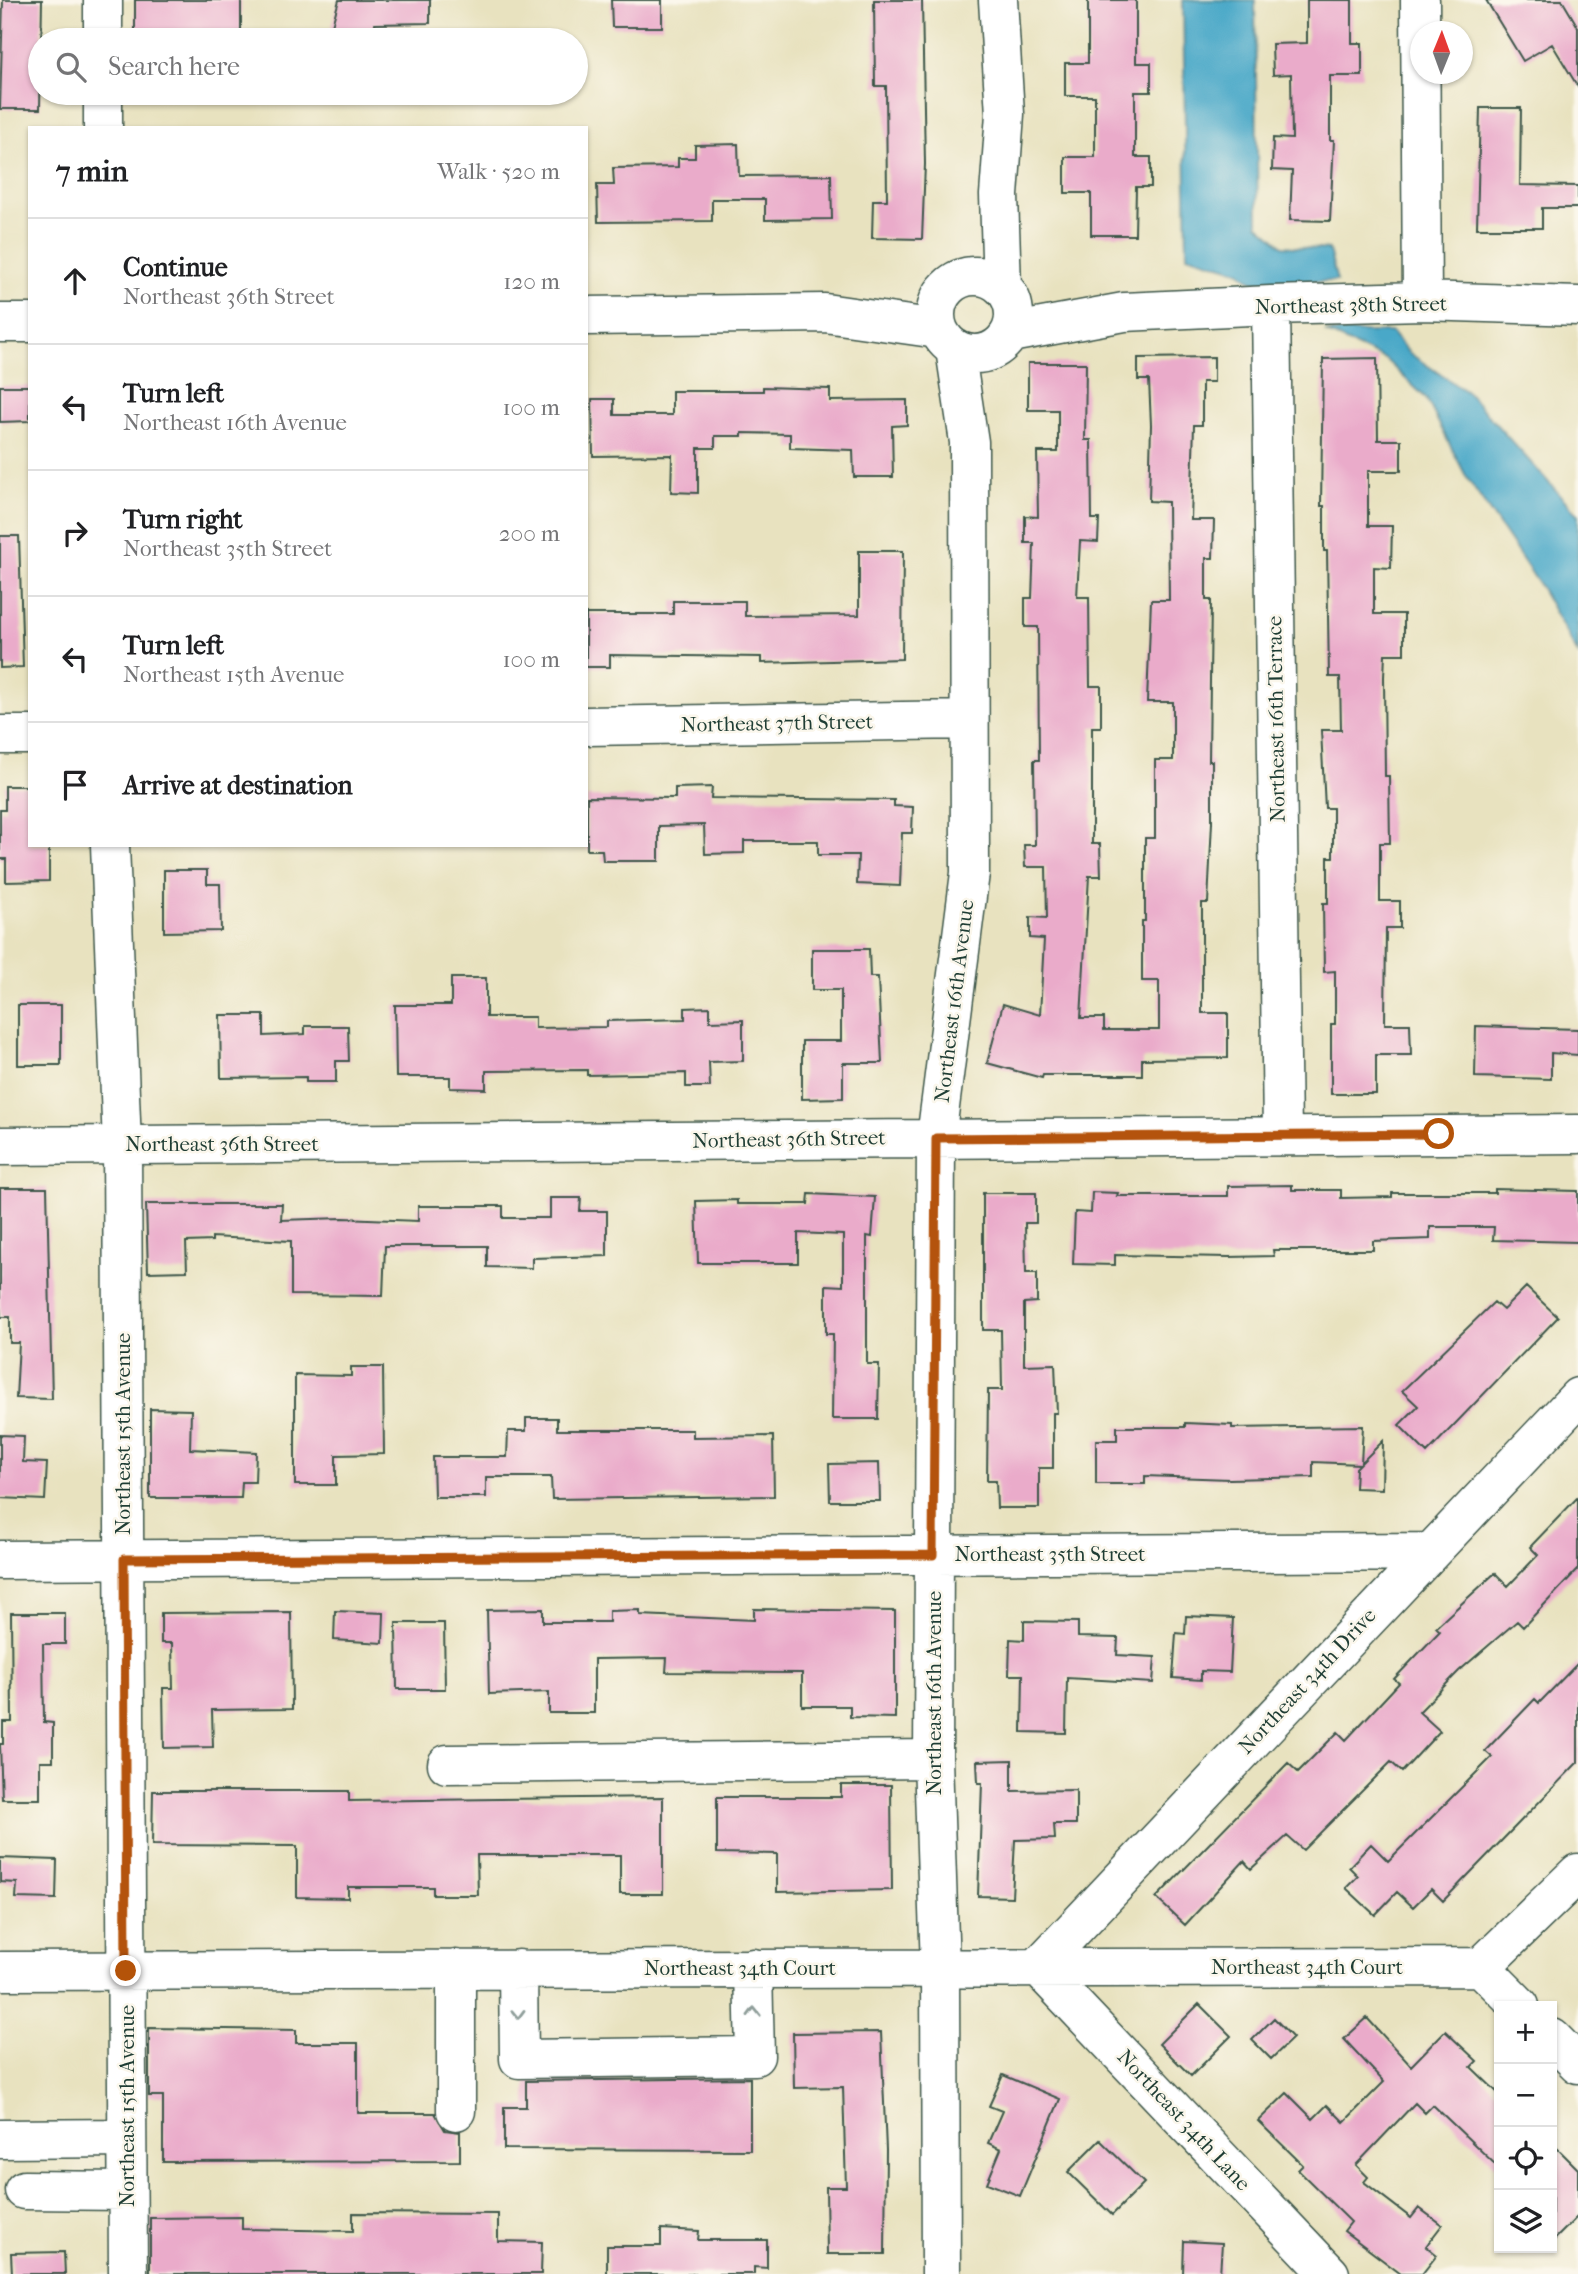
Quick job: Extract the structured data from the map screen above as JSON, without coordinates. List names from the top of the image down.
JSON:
{
  "streets": {
    "street": [
      "Northeast 38th Street",
      "Northeast 16th Terrace",
      "Northeast 37th Street",
      "Northeast 16th Avenue",
      "Northeast 36th Street",
      "Northeast 15th Avenue",
      "Northeast 35th Street",
      "Northeast 34th Drive",
      "Northeast 34th Court",
      "Northeast 34th Lane"
    ]
  },
  "crossings": [
    ["Northeast 38th Street", "Northeast 16th Terrace"],
    ["Northeast 38th Street", "Northeast 16th Avenue"],
    ["Northeast 16th Terrace", "Northeast 36th Street"],
    ["Northeast 37th Street", "Northeast 16th Avenue"],
    ["Northeast 16th Avenue", "Northeast 36th Street"],
    ["Northeast 16th Avenue", "Northeast 35th Street"],
    ["Northeast 16th Avenue", "Northeast 34th Court"],
    ["Northeast 36th Street", "Northeast 15th Avenue"],
    ["Northeast 15th Avenue", "Northeast 35th Street"],
    ["Northeast 15th Avenue", "Northeast 34th Court"],
    ["Northeast 35th Street", "Northeast 34th Drive"],
    ["Northeast 34th Drive", "Northeast 34th Court"],
    ["Northeast 34th Drive", "Northeast 34th Lane"],
    ["Northeast 34th Court", "Northeast 34th Lane"]
  ],
  "north": "top",
  "page": {
    "search": "Search here",
    "heading": ["7 min", "Walk · 520 m"],
    "list": [
      ["Continue", "Northeast 36th Street", "120 m"],
      ["Turn left", "Northeast 16th Avenue", "100 m"],
      ["Turn right", "Northeast 35th Street", "200 m"],
      ["Turn left", "Northeast 15th Avenue", "100 m"],
      "Arrive at destination"
    ],
    "map_buttons": ["+", "−"]
  }
}
